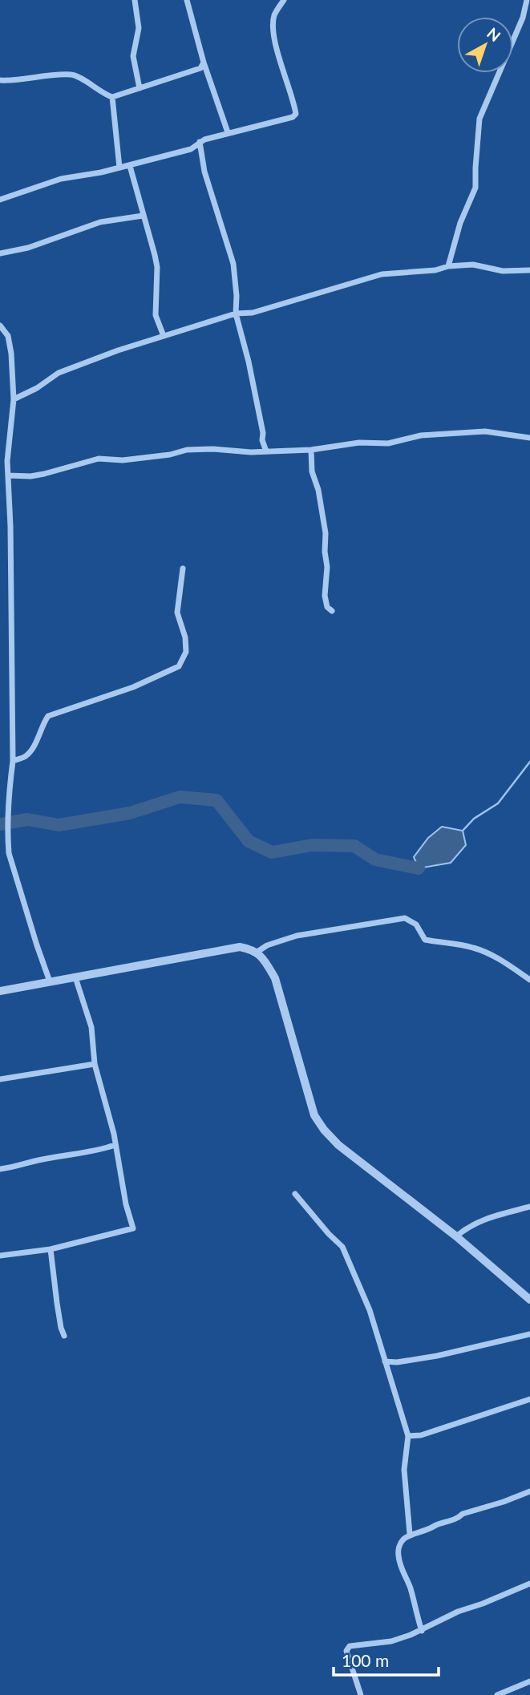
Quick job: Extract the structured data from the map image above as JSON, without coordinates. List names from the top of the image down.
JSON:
{
  "scale_bar": "100 m",
  "north": "top right"
}
